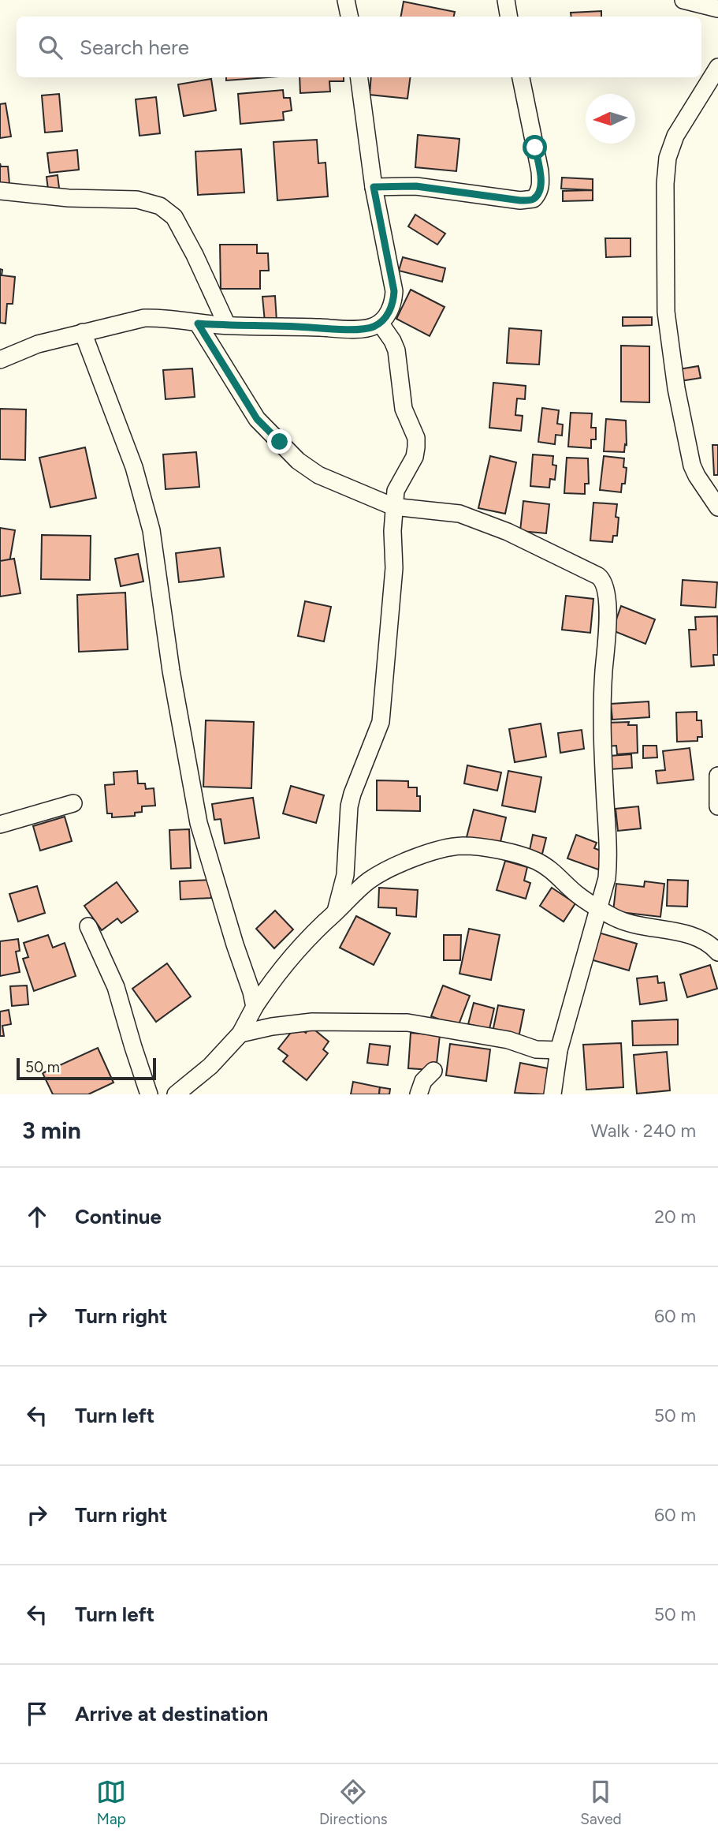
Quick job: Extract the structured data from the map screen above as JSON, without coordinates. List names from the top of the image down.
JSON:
{
  "scale_bar": "50 m",
  "north": "left",
  "page": {
    "search": "Search here",
    "scale": "50 m",
    "heading": ["3 min", "Walk · 240 m"],
    "list": [
      ["Continue", "20 m"],
      ["Turn right", "60 m"],
      ["Turn left", "50 m"],
      ["Turn right", "60 m"],
      ["Turn left", "50 m"],
      "Arrive at destination"
    ],
    "nav": ["Map", "Directions", "Saved"]
  }
}
